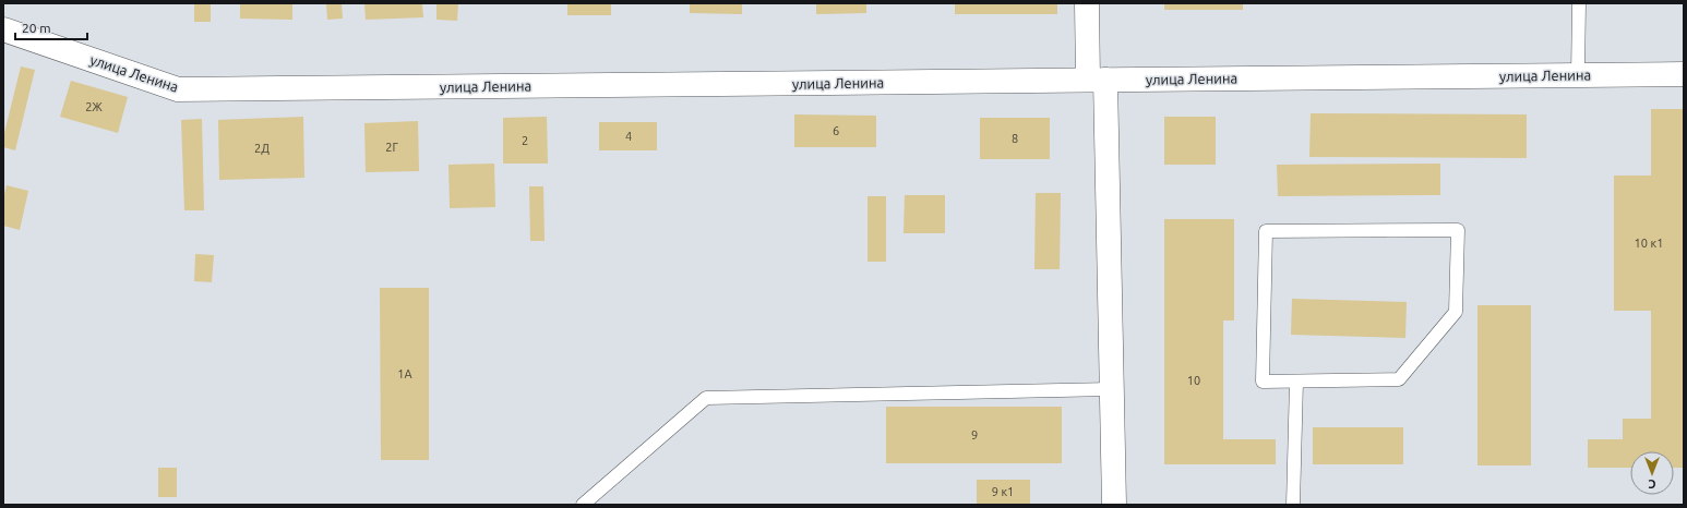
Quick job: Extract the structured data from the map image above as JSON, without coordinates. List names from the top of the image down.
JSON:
{
  "streets": {
    "street": ["улица Ленина"]
  },
  "house_numbers": [
    "2Ж",
    "6",
    "4",
    "8",
    "2",
    "2Г",
    "2Д",
    "10 к1",
    "1А",
    "10",
    "9",
    "9 к1"
  ],
  "scale_bar": "20 m",
  "north": "bottom"
}
